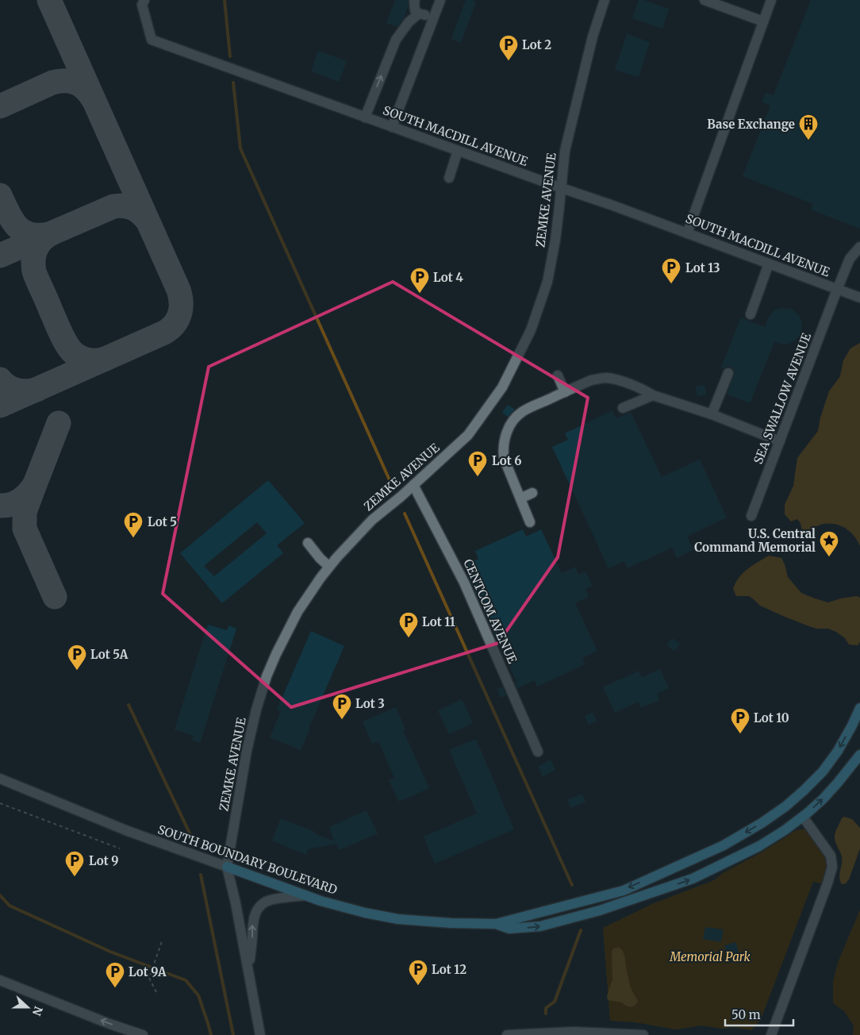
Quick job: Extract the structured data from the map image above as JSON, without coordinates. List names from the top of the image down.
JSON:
{
  "streets": {
    "main road": ["SOUTH BOUNDARY BOULEVARD"],
    "street": [
      "SOUTH MACDILL AVENUE",
      "ZEMKE AVENUE",
      "SEA SWALLOW AVENUE",
      "CENTCOM AVENUE"
    ]
  },
  "crossings": [
    ["SOUTH MACDILL AVENUE", "ZEMKE AVENUE"],
    ["SOUTH MACDILL AVENUE", "SEA SWALLOW AVENUE"],
    ["ZEMKE AVENUE", "CENTCOM AVENUE"],
    ["ZEMKE AVENUE", "SOUTH BOUNDARY BOULEVARD"]
  ],
  "parks": ["Memorial Park"],
  "places": {
    "parking": [
      "Lot 2",
      "Lot 13",
      "Lot 4",
      "Lot 6",
      "Lot 5",
      "Lot 11",
      "Lot 5A",
      "Lot 3",
      "Lot 10",
      "Lot 9",
      "Lot 12",
      "Lot 9A"
    ],
    "building": ["Base Exchange"],
    "place": ["U.S. Central Command Memorial"]
  },
  "scale_bar": "50 m",
  "north": "right"
}
